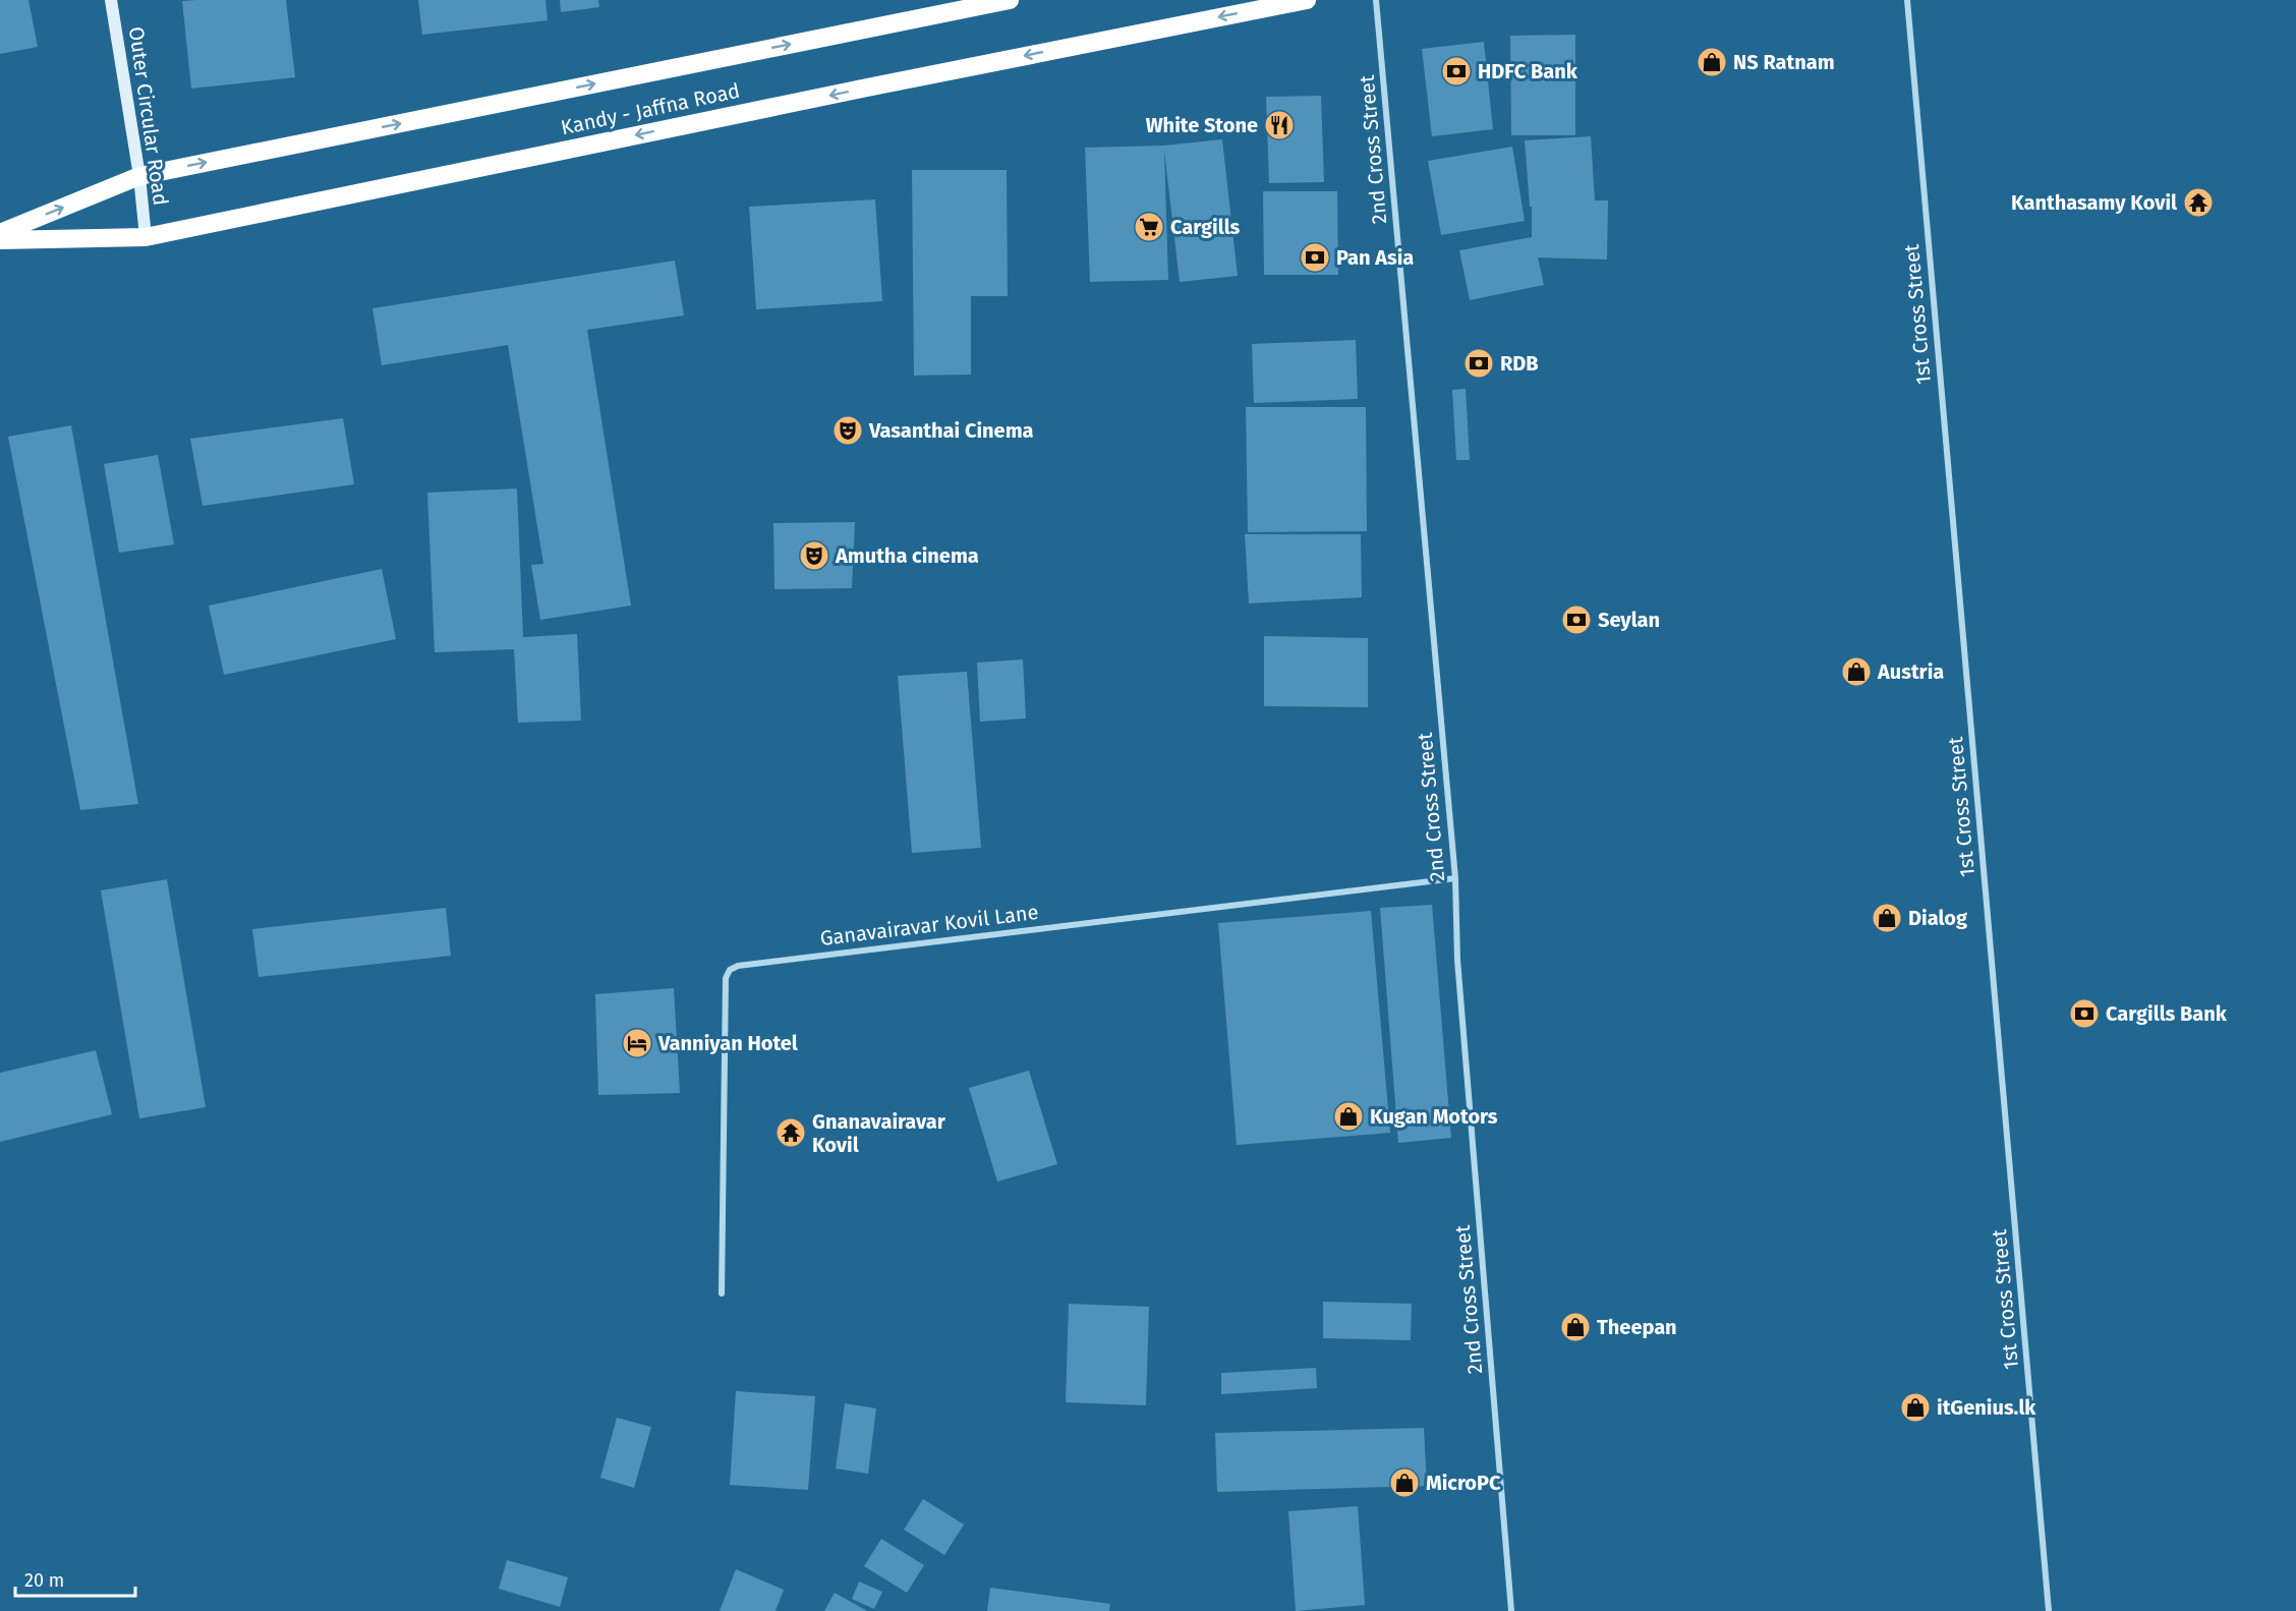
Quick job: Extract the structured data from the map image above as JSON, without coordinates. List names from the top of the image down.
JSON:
{
  "streets": {
    "highway": ["Kandy - Jaffna Road"],
    "street": [
      "Outer Circular Road",
      "2nd Cross Street",
      "1st Cross Street",
      "Ganavairavar Kovil Lane"
    ]
  },
  "crossings": [
    ["Kandy - Jaffna Road", "Outer Circular Road"],
    ["2nd Cross Street", "Ganavairavar Kovil Lane"]
  ],
  "places": {
    "shop": [
      "NS Ratnam",
      "Austria",
      "Dialog",
      "Kugan Motors",
      "Theepan",
      "itGenius.lk",
      "MicroPC"
    ],
    "bank": [
      "HDFC Bank",
      "Pan Asia",
      "RDB",
      "Seylan",
      "Cargills Bank"
    ],
    "restaurant": ["White Stone"],
    "temple": ["Kanthasamy Kovil", "Gnanavairavar Kovil"],
    "supermarket": ["Cargills"],
    "theatre": ["Vasanthai Cinema", "Amutha cinema"],
    "hotel": ["Vanniyan Hotel"]
  },
  "scale_bar": "20 m"
}
